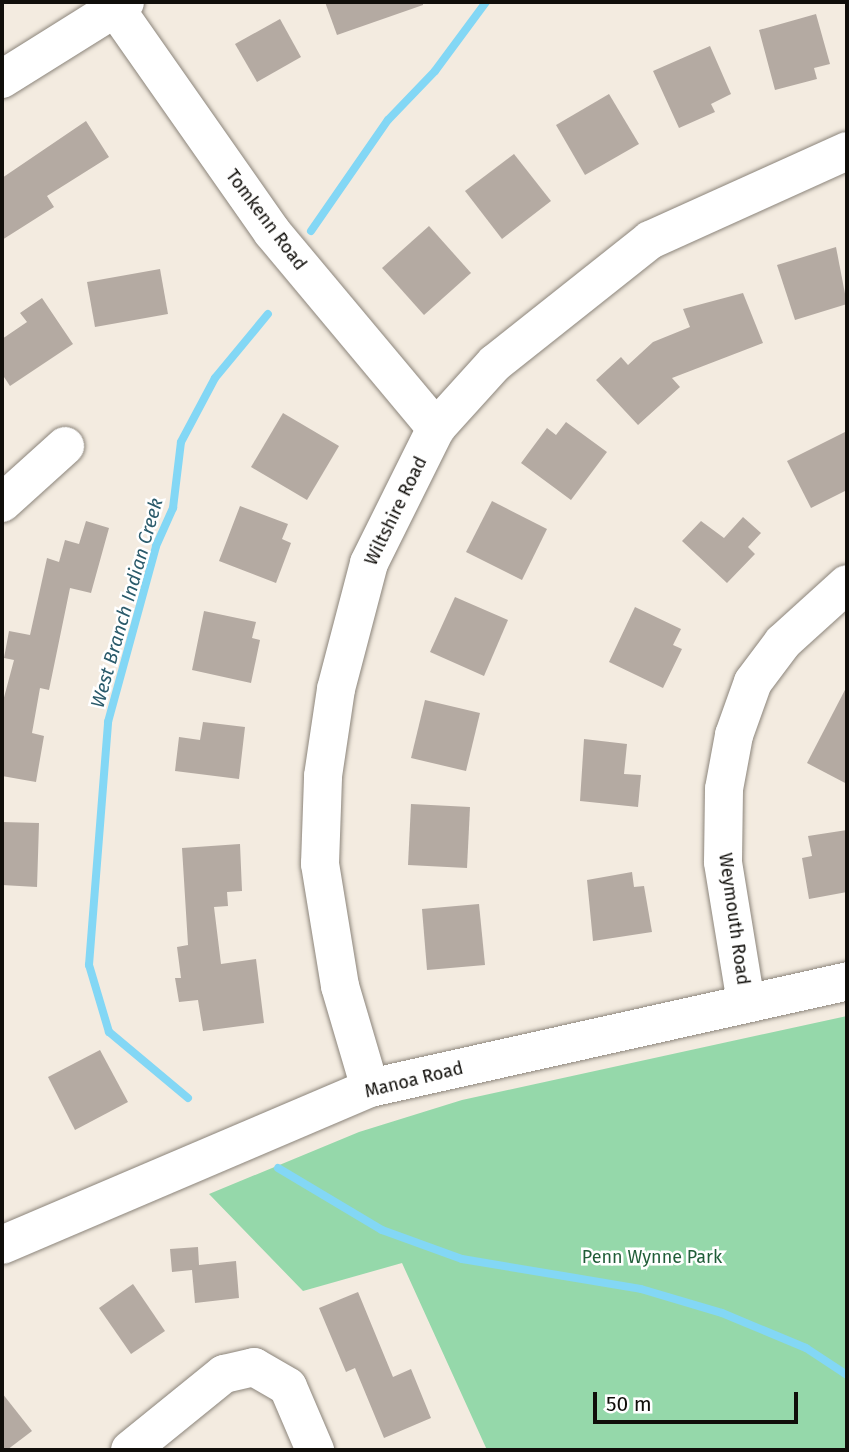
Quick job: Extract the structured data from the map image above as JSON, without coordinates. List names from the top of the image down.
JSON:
{
  "streets": {
    "street": [
      "Tomkenn Road",
      "Wiltshire Road",
      "Weymouth Road",
      "Manoa Road"
    ]
  },
  "crossings": [
    ["Tomkenn Road", "Wiltshire Road"],
    ["Wiltshire Road", "Manoa Road"],
    ["Weymouth Road", "Manoa Road"]
  ],
  "water": ["West Branch Indian Creek"],
  "parks": ["Penn Wynne Park"],
  "scale_bar": "50 m"
}
